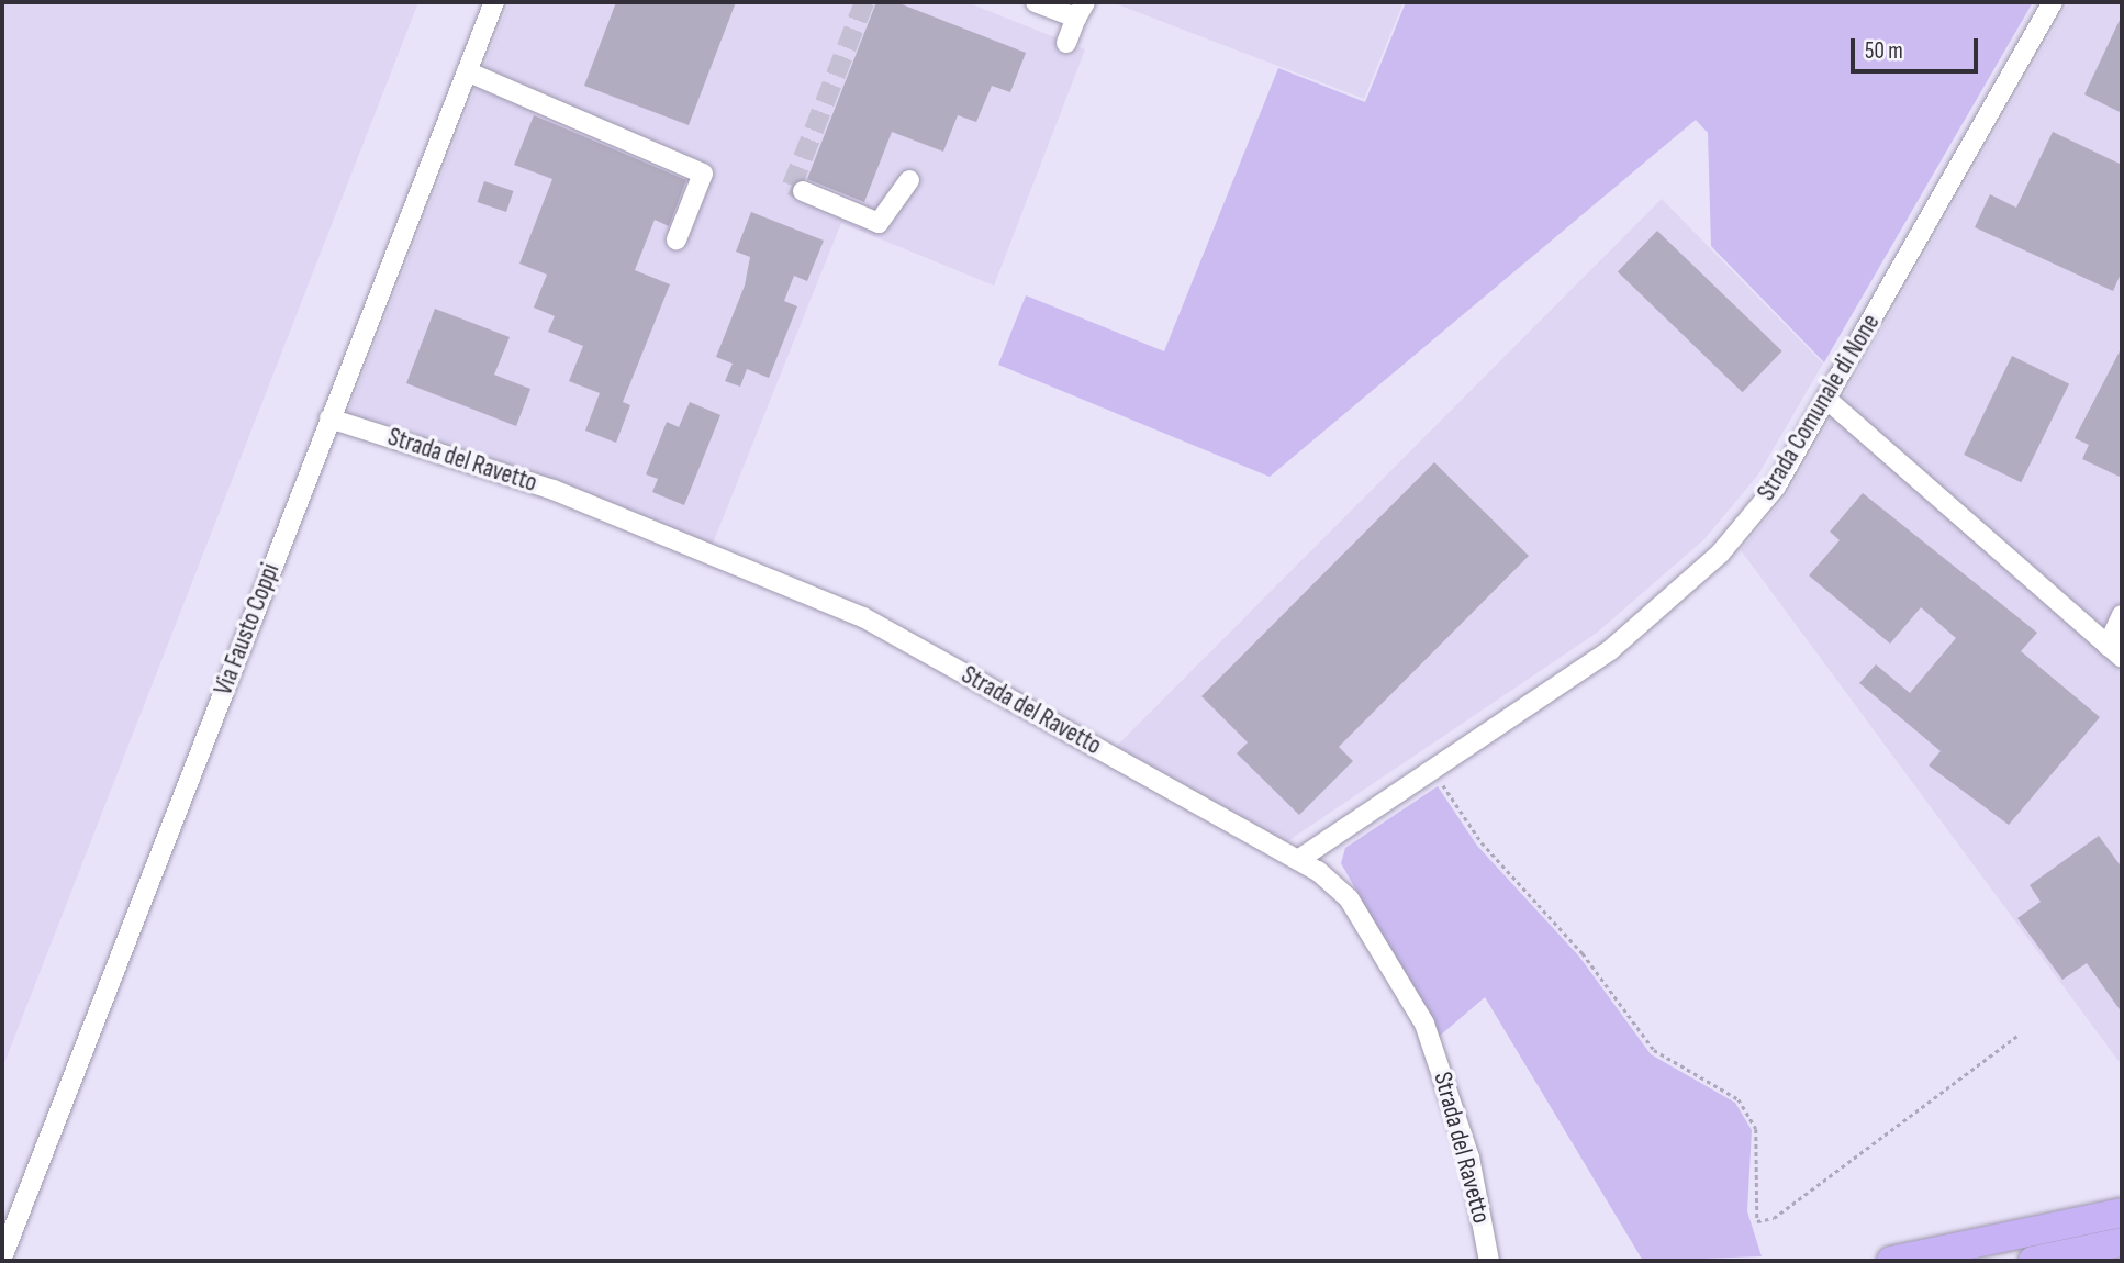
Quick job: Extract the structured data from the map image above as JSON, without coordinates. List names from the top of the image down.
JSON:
{
  "streets": {
    "street": ["Strada Comunale di None", "Strada del Ravetto", "Via Fausto Coppi"]
  },
  "crossings": [
    ["Strada Comunale di None", "Strada del Ravetto"],
    ["Strada del Ravetto", "Via Fausto Coppi"]
  ],
  "scale_bar": "50 m"
}
